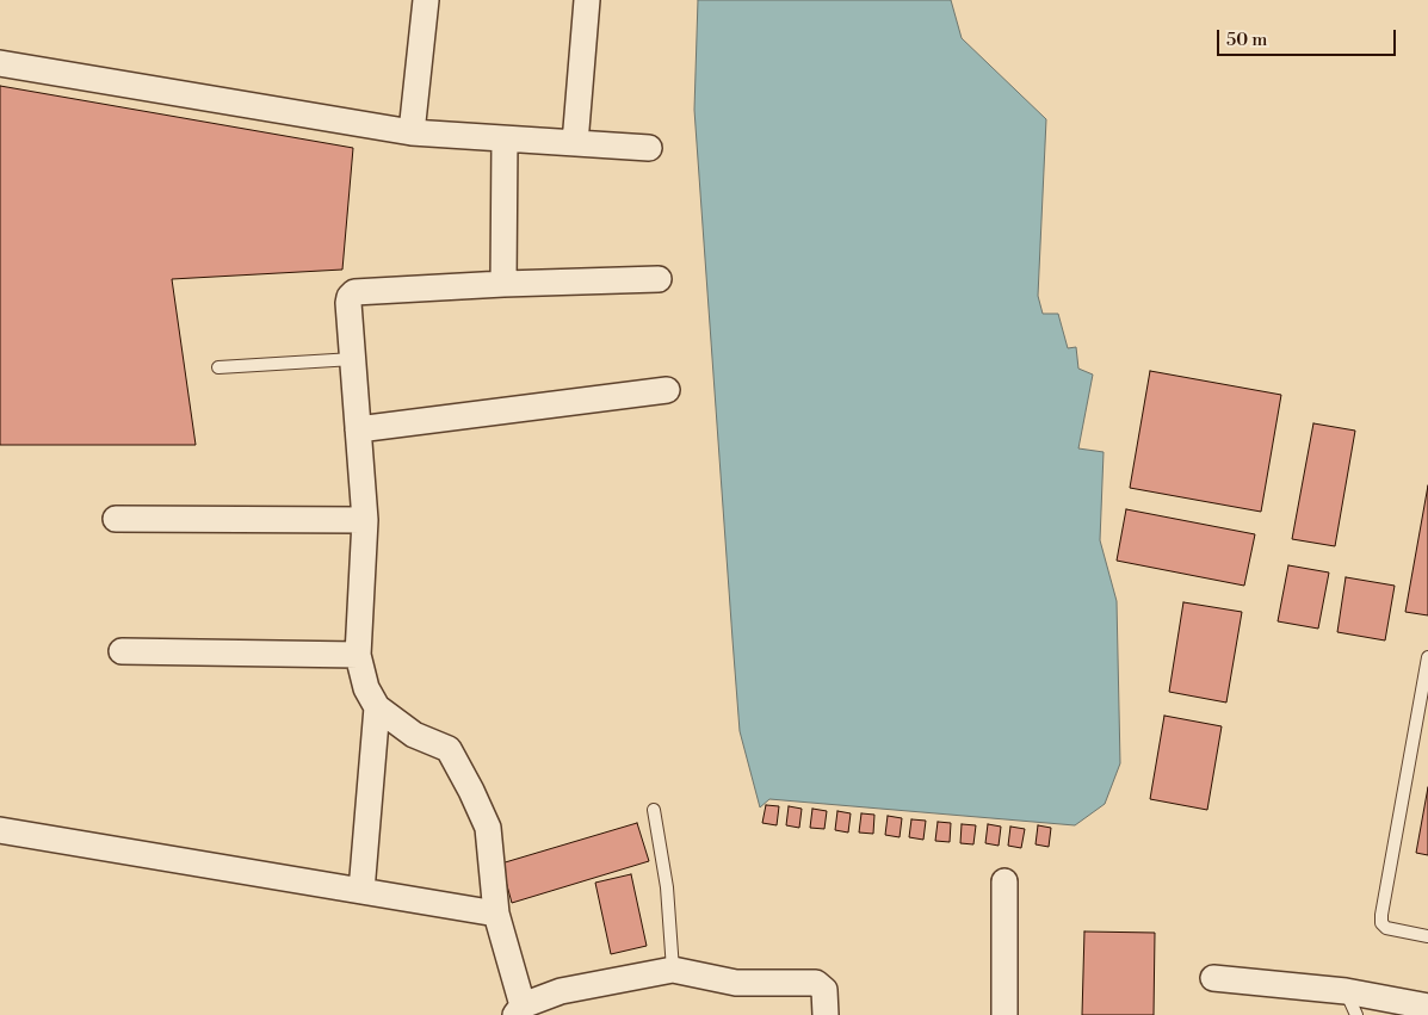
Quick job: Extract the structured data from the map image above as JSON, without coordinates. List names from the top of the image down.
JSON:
{
  "scale_bar": "50 m"
}
